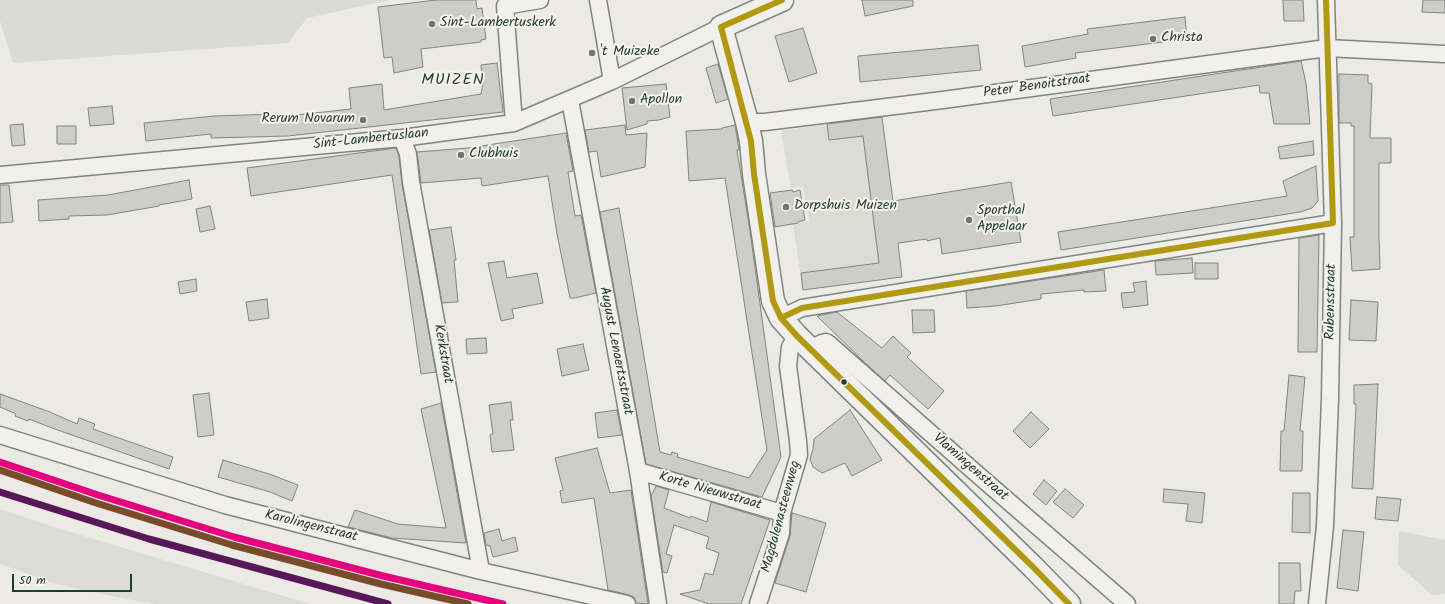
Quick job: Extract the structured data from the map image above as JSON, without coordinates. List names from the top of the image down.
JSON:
{
  "streets": {
    "street": [
      "Peter Benoitstraat",
      "Sint-Lambertuslaan",
      "Rubensstraat",
      "August Lenaertsstraat",
      "Kerkstraat",
      "Vlamingenstraat",
      "Korte Nieuwstraat",
      "Magdalenasteenweg",
      "Karolingenstraat"
    ]
  },
  "crossings": [
    ["Peter Benoitstraat", "Rubensstraat"],
    ["Sint-Lambertuslaan", "August Lenaertsstraat"],
    ["Sint-Lambertuslaan", "Kerkstraat"],
    ["August Lenaertsstraat", "Korte Nieuwstraat"],
    ["Kerkstraat", "Karolingenstraat"],
    ["Vlamingenstraat", "Magdalenasteenweg"],
    ["Korte Nieuwstraat", "Magdalenasteenweg"]
  ],
  "districts": ["MUIZEN"],
  "places": [
    "Sint-Lambertuskerk",
    "Christa",
    "'t Muizeke",
    "Apollon",
    "Rerum Novarum",
    "Clubhuis",
    "Dorpshuis Muizen",
    "Sporthal Appelaar"
  ],
  "scale_bar": "50 m"
}
